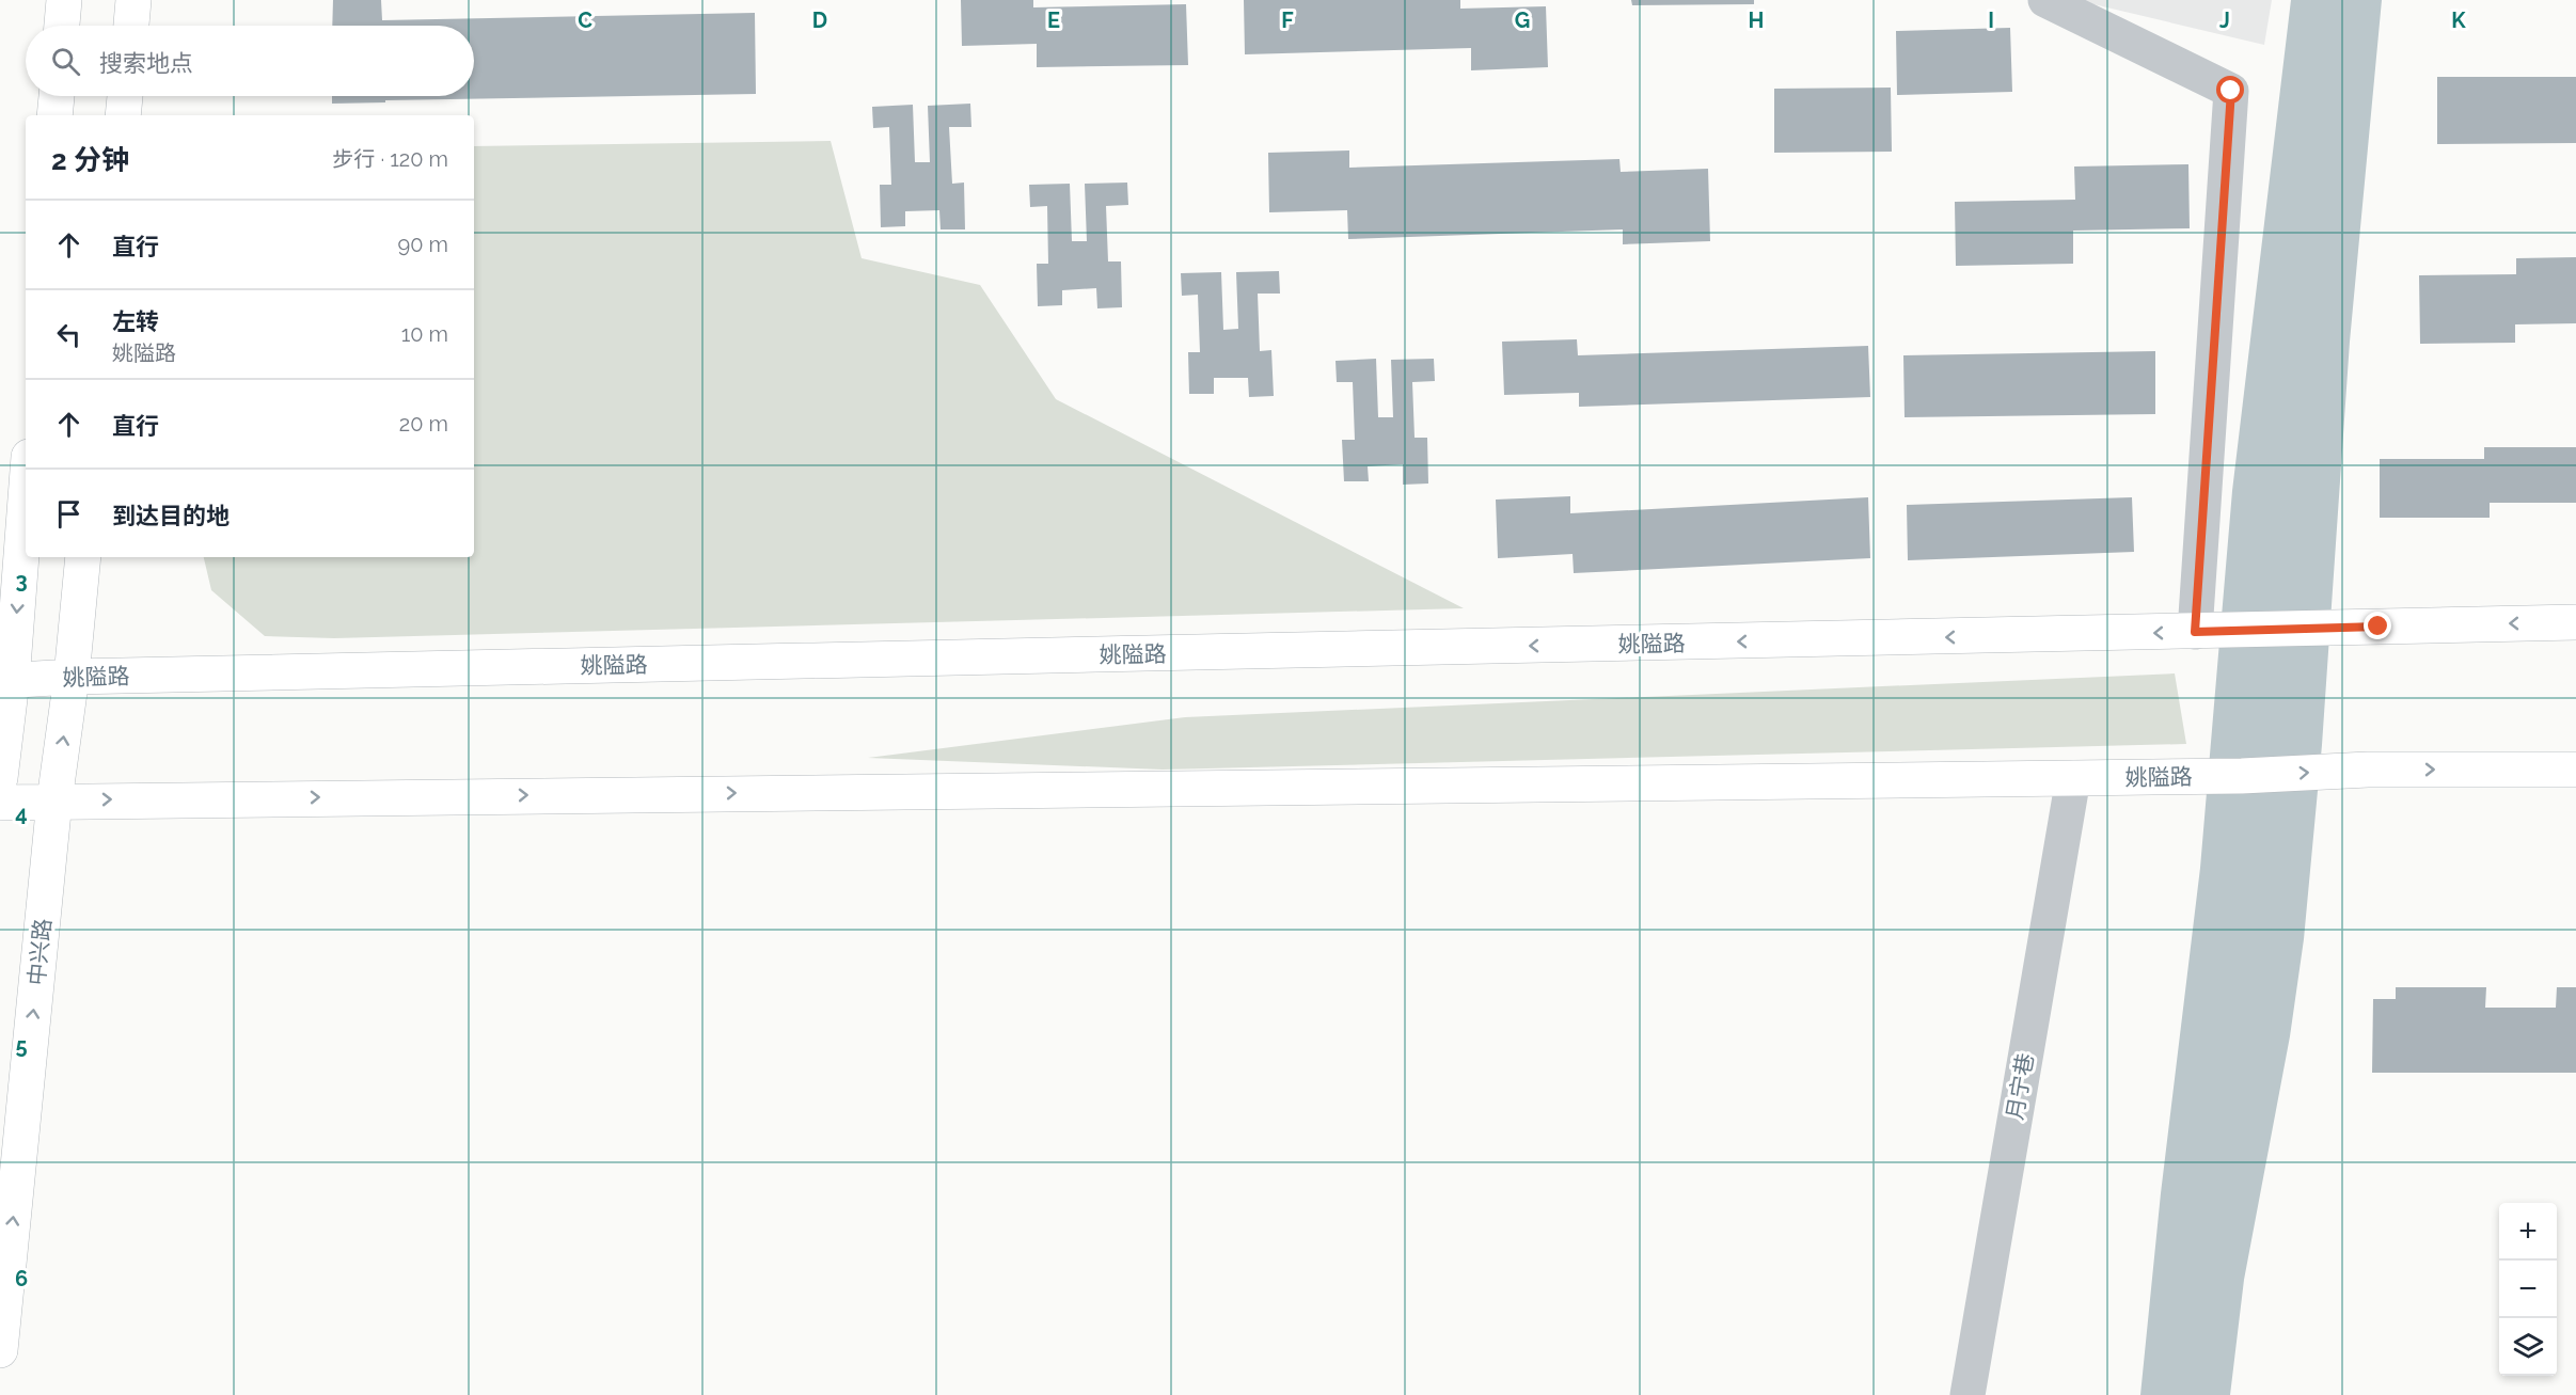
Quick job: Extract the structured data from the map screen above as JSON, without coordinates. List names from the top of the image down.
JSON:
{
  "streets": {
    "main road": ["姚隘路", "中兴路"],
    "street": ["月宁巷"]
  },
  "crossings": [
    ["姚隘路", "中兴路"],
    ["姚隘路", "月宁巷"]
  ],
  "one_way": ["中兴路"],
  "page": {
    "search": "搜索地点",
    "heading": ["2 分钟", "步行 · 120 m"],
    "list": [
      ["直行", "90 m"],
      ["左转", "姚隘路", "10 m"],
      ["直行", "20 m"],
      "到达目的地"
    ],
    "map_buttons": ["+", "−"]
  },
  "grid": {
    "columns": [
      "C",
      "D",
      "E",
      "F",
      "G",
      "H",
      "I",
      "J",
      "K"
    ],
    "rows": [
      "3",
      "4",
      "5",
      "6"
    ]
  }
}
